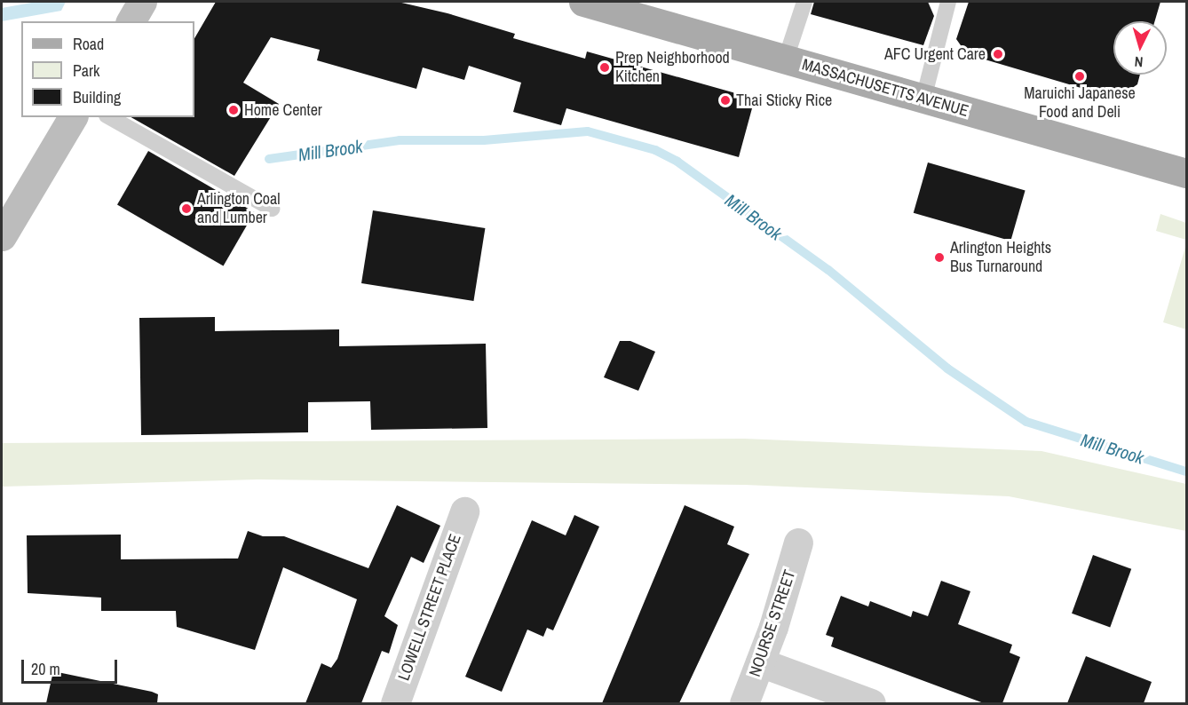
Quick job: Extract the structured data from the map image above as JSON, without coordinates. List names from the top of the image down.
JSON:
{
  "streets": {
    "main road": ["MASSACHUSETTS AVENUE"],
    "street": ["LOWELL STREET PLACE", "NOURSE STREET"]
  },
  "water": ["Mill Brook"],
  "places": [
    "AFC Urgent Care",
    "Prep Neighborhood Kitchen",
    "Maruichi Japanese Food and Deli",
    "Thai Sticky Rice",
    "Home Center",
    "Arlington Coal and Lumber",
    "Arlington Heights Bus Turnaround"
  ],
  "legend": ["Road", "Park", "Building"],
  "scale_bar": "20 m",
  "north": "bottom"
}
